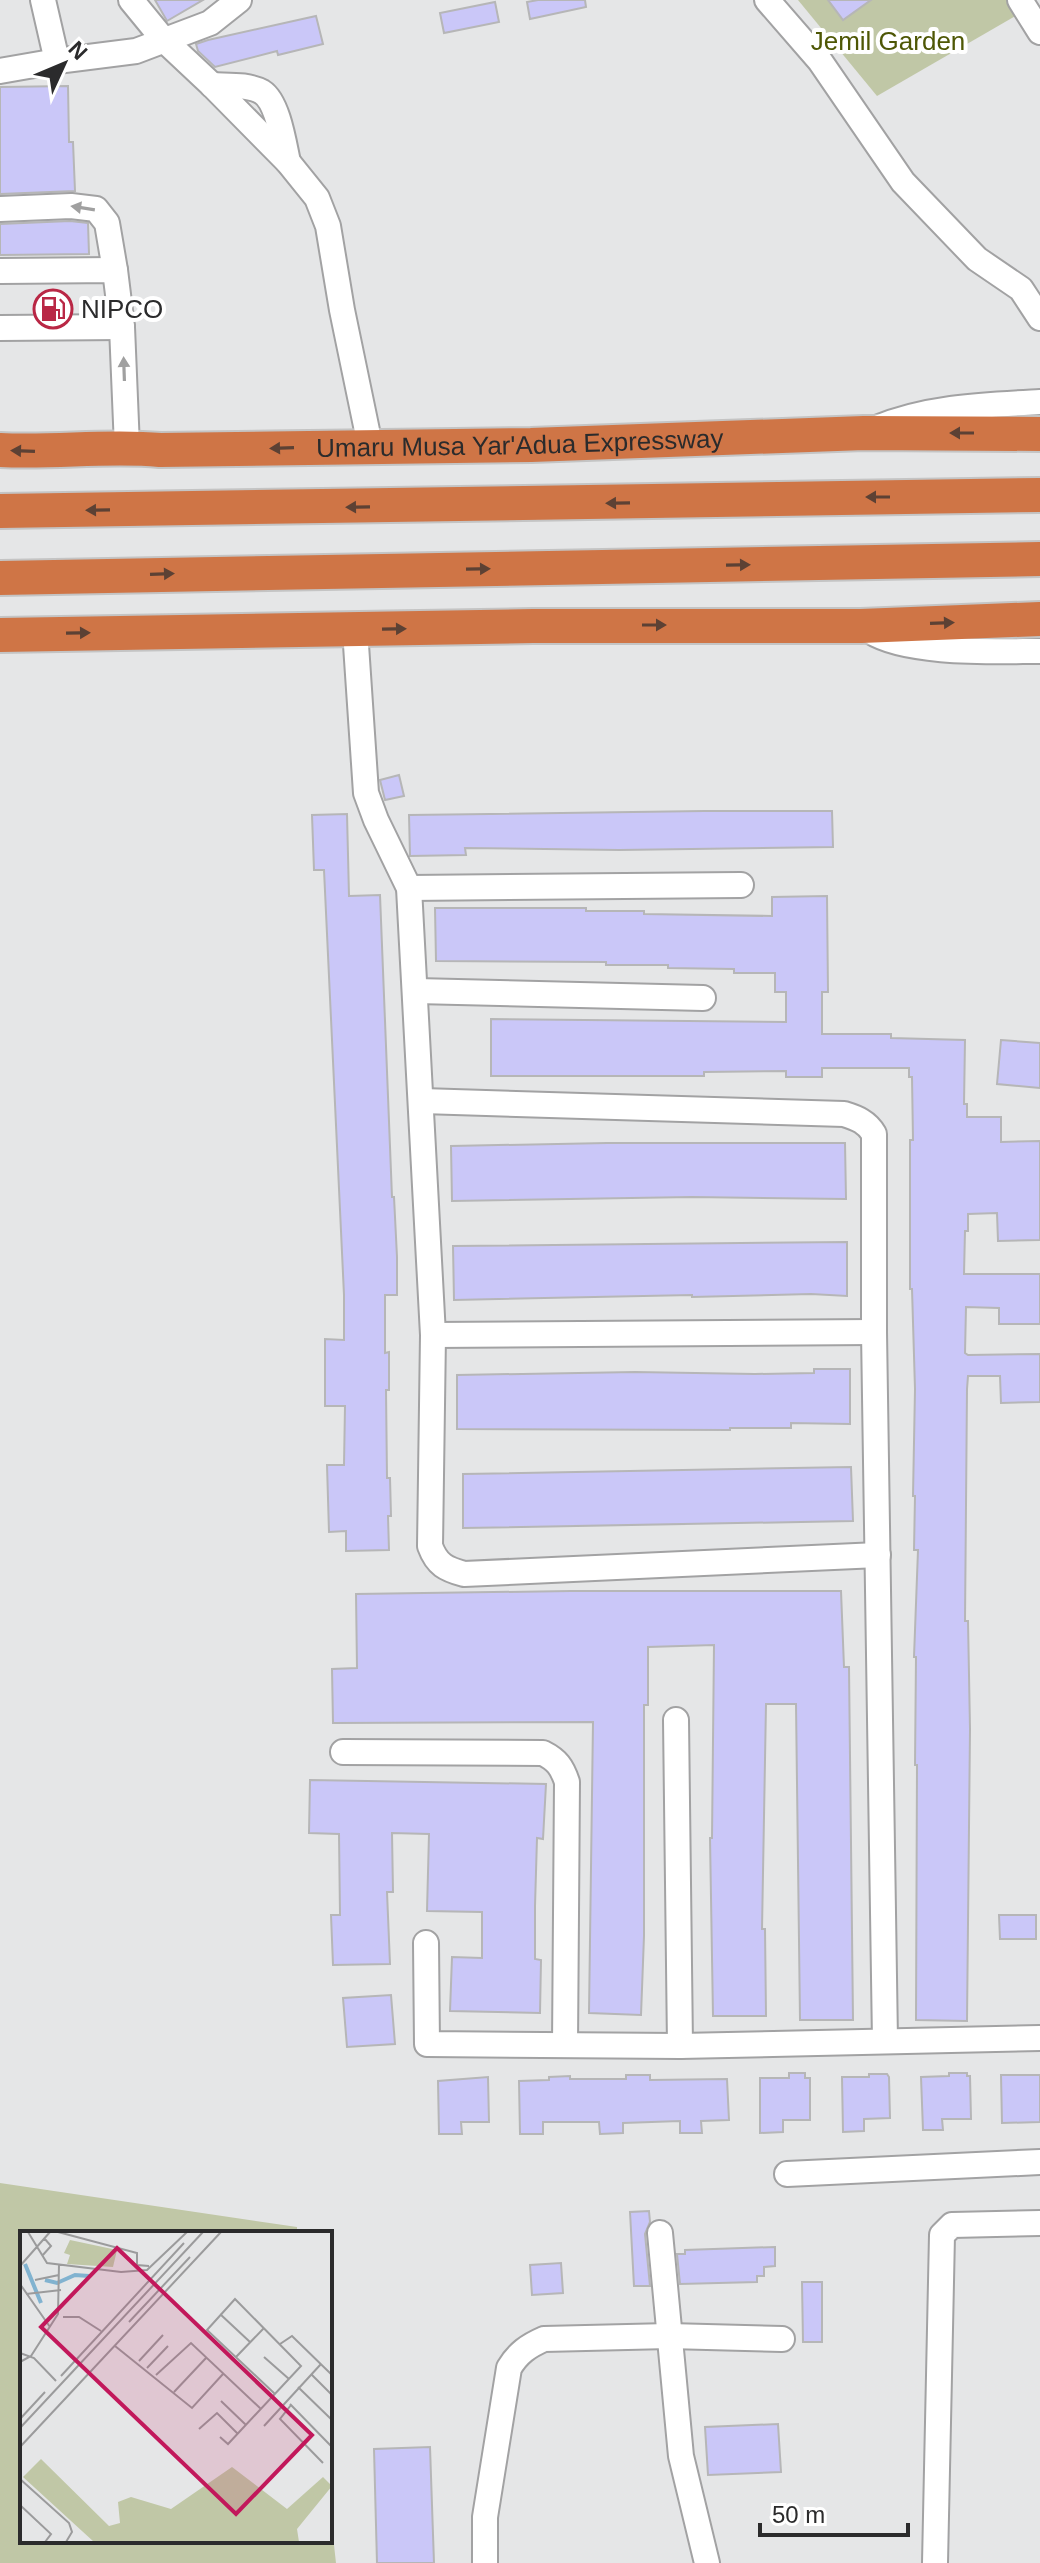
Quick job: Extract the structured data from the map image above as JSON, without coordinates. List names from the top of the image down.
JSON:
{
  "streets": {
    "highway": ["Umaru Musa Yar'Adua Expressway"]
  },
  "parks": ["Jemil Garden"],
  "places": {
    "fuel station": ["NIPCO"]
  },
  "scale_bar": "50 m",
  "north": "top right"
}
